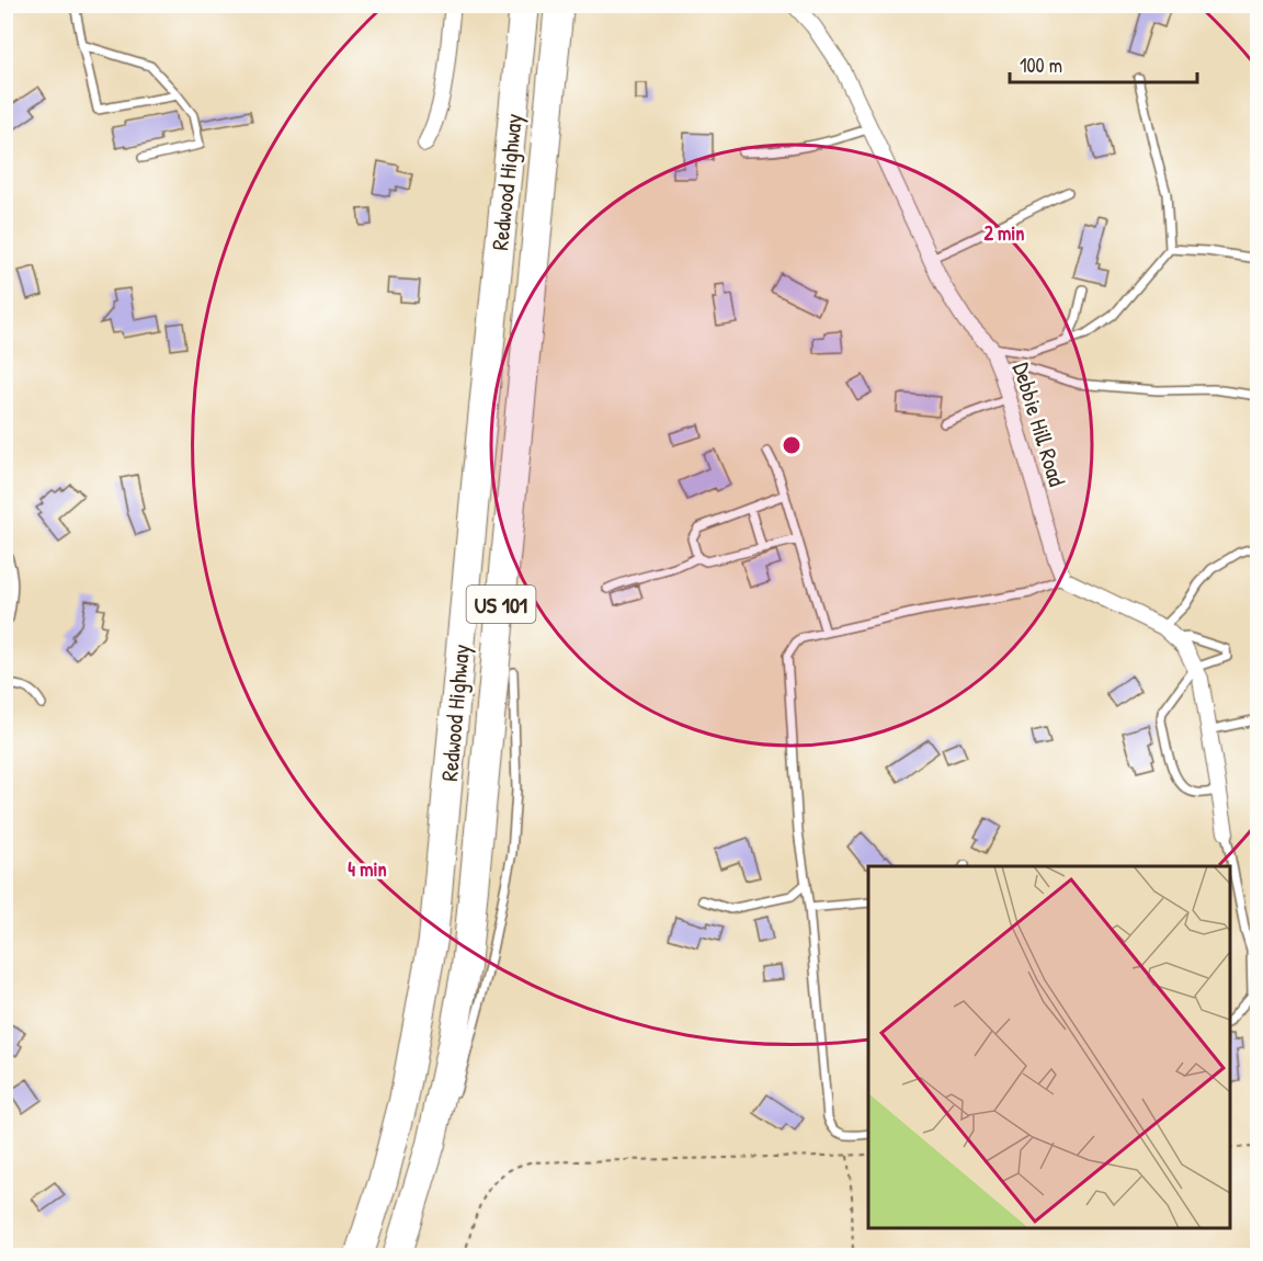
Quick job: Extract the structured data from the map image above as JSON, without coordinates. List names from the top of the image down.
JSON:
{
  "streets": {
    "highway": ["Redwood Highway", "US 101"],
    "street": ["Debbie Hill Road"]
  },
  "scale_bar": "100 m",
  "rings": ["2 min", "4 min"]
}
